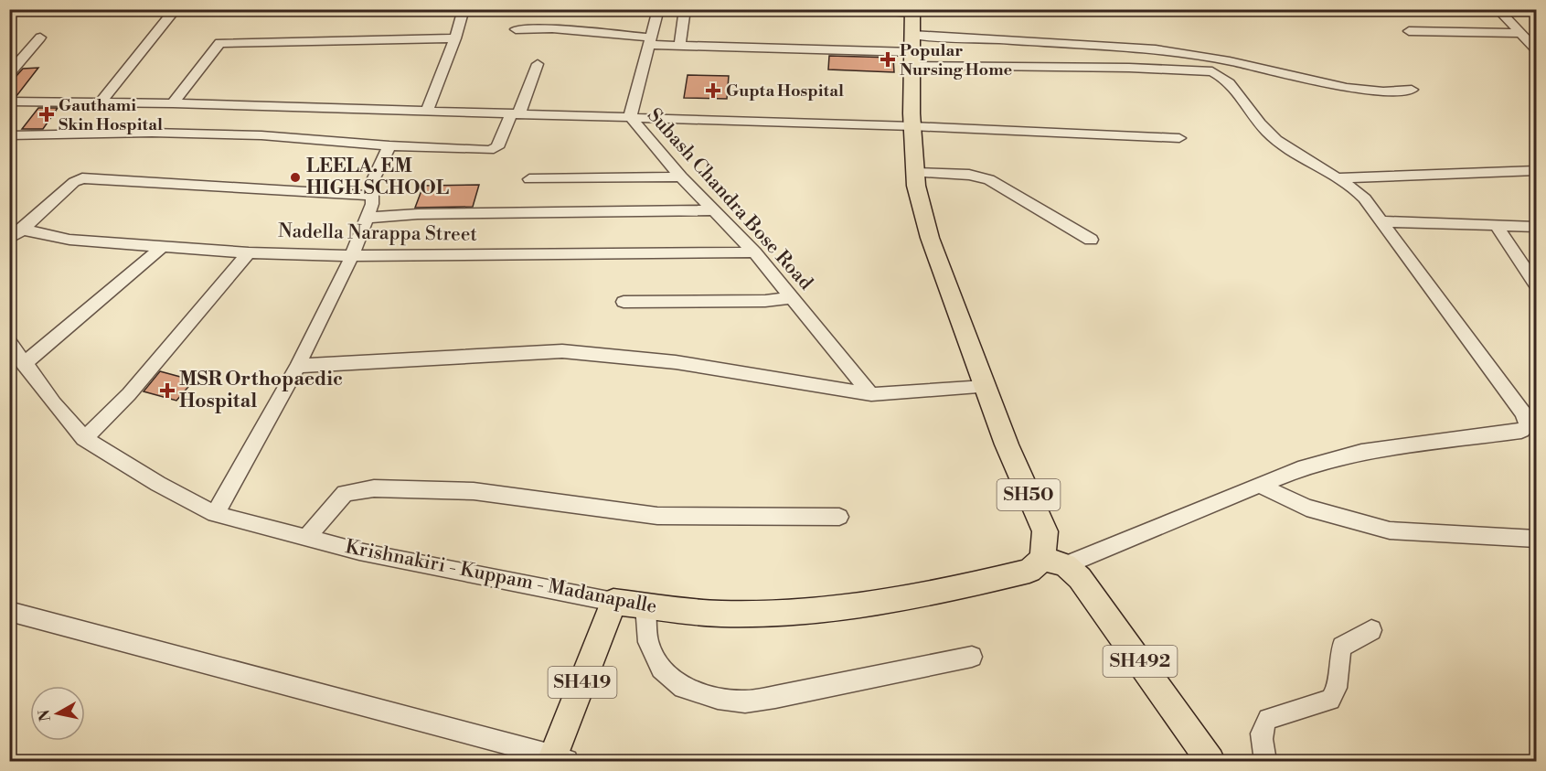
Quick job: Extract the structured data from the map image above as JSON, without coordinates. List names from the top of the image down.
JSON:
{
  "streets": {
    "main road": [
      "SH50",
      "Krishnakiri - Kuppam - Madanapalle",
      "SH492",
      "SH419"
    ],
    "street": ["Subash Chandra Bose Road", "Nadella Narappa Street"]
  },
  "crossings": [
    ["Subash Chandra Bose Road", "Nadella Narappa Street"],
    ["SH50", "Krishnakiri - Kuppam - Madanapalle"],
    ["SH50", "SH492"],
    ["Krishnakiri - Kuppam - Madanapalle", "SH492"],
    ["Krishnakiri - Kuppam - Madanapalle", "SH419"]
  ],
  "places": {
    "health": [
      "Popular Nursing Home",
      "Gupta Hospital",
      "Gauthami Skin Hospital",
      "MSR Orthopaedic Hospital"
    ],
    "other": ["LEELA. EM HIGH SCHOOL"]
  },
  "north": "left"
}
